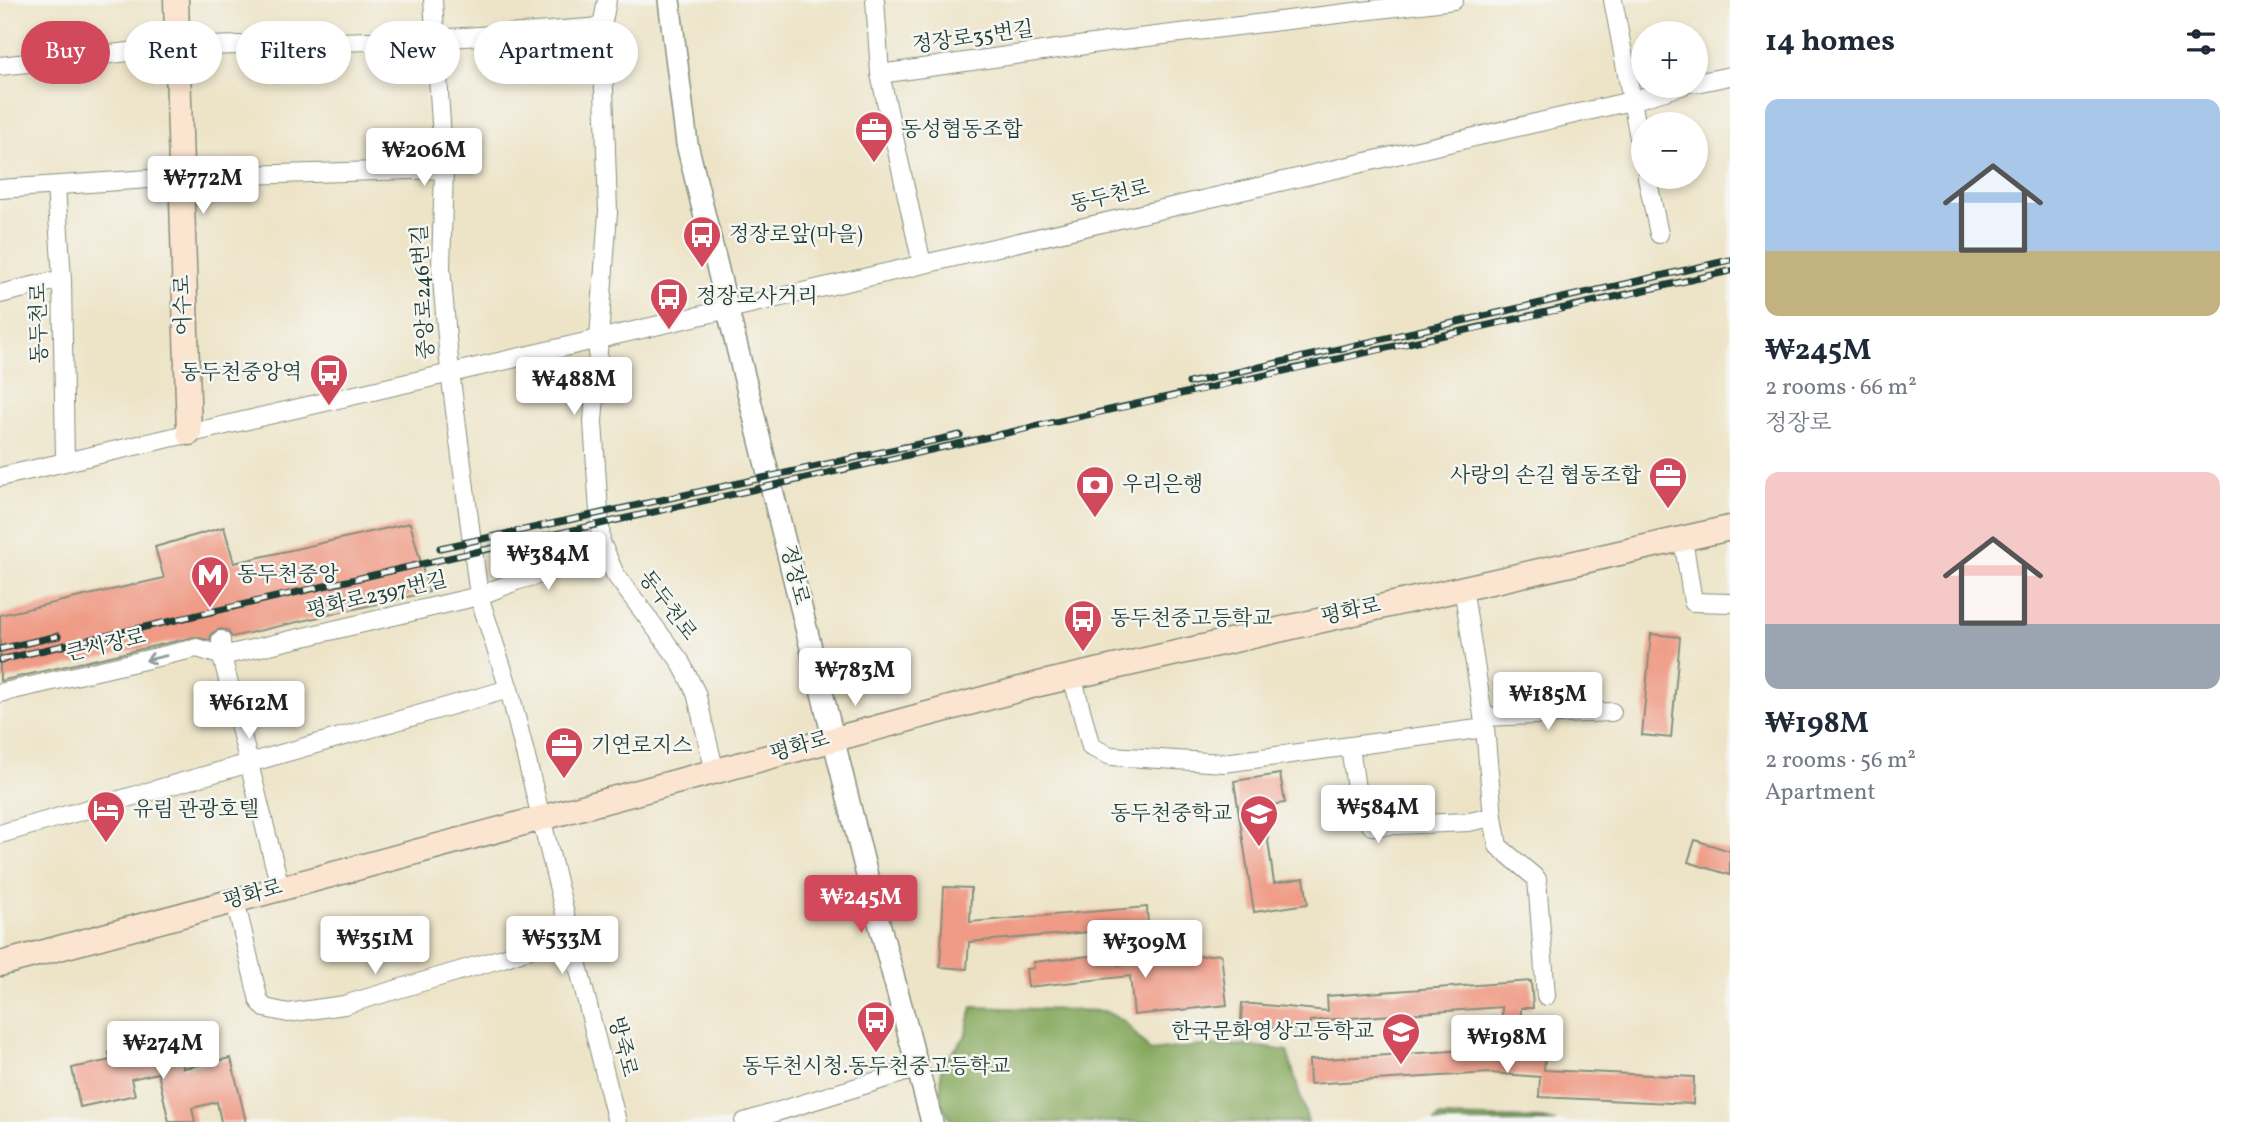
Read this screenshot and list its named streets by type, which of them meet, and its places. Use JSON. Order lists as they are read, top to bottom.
{
  "streets": {
    "main road": ["어수로", "평화로"],
    "street": [
      "정장로35번길",
      "동두천로",
      "중앙로246번길",
      "정장로",
      "평화로2397번길",
      "큰시장로",
      "방죽로"
    ]
  },
  "crossings": [
    ["동두천로", "중앙로246번길"],
    ["동두천로", "어수로"],
    ["동두천로", "정장로"],
    ["동두천로", "평화로"],
    ["정장로", "평화로"],
    ["평화로2397번길", "평화로"],
    ["평화로2397번길", "큰시장로"],
    ["평화로2397번길", "방죽로"],
    ["평화로", "방죽로"]
  ],
  "places": {
    "office": ["동성협동조합", "사랑의 손길 협동조합", "기연로지스"],
    "bus stop": [
      "정장로앞(마을)",
      "정장로사거리",
      "동두천중앙역",
      "동두천중고등학교",
      "동두천시청.동두천중고등학교"
    ],
    "bank": ["우리은행"],
    "metro station": ["동두천중앙"],
    "hotel": ["유림 관광호텔"],
    "school or university": ["동두천중학교", "한국문화영상고등학교"]
  },
  "page": {
    "heading": "14 homes",
    "map_buttons": ["+", "−"],
    "chip": [
      "Buy",
      "Rent",
      "Filters",
      "New",
      "Apartment"
    ],
    "list": [
      {
        "name": "₩245M",
        "note": "2 rooms · 66 m² · 정장로"
      },
      {
        "name": "₩198M",
        "note": "2 rooms · 56 m² · Apartment"
      }
    ],
    "price": [
      "₩206M",
      "₩772M",
      "₩488M",
      "₩384M",
      "₩783M",
      "₩185M",
      "₩612M",
      "₩584M",
      "₩245M",
      "₩351M",
      "₩533M",
      "₩309M",
      "₩198M",
      "₩274M"
    ]
  }
}
